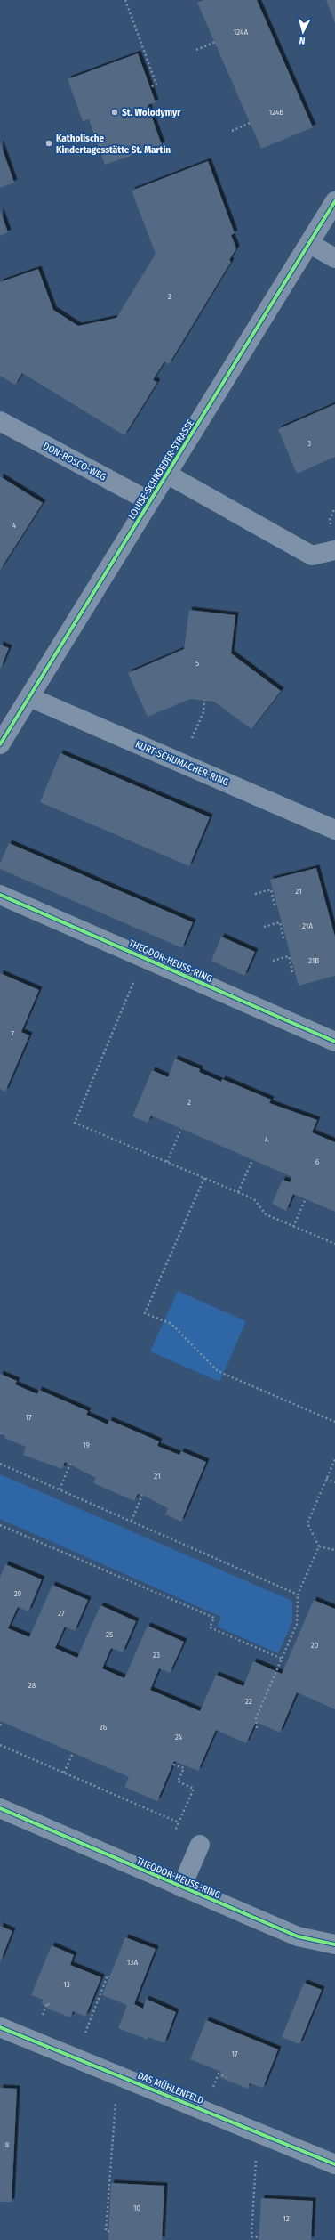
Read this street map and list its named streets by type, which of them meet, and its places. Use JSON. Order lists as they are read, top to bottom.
{
  "streets": {
    "street": [
      "DON-BOSCO-WEG",
      "LOUISE-SCHROEDER-STRASSE",
      "KURT-SCHUMACHER-RING",
      "THEODOR-HEUSS-RING",
      "DAS MÜHLENFELD"
    ]
  },
  "crossings": [
    ["DON-BOSCO-WEG", "LOUISE-SCHROEDER-STRASSE"],
    ["LOUISE-SCHROEDER-STRASSE", "KURT-SCHUMACHER-RING"]
  ],
  "places": ["St. Wolodymyr", "Katholische Kindertagesstätte St. Martin"],
  "house_numbers": [
    "124A",
    "124B",
    "2",
    "3",
    "4",
    "5",
    "21",
    "21A",
    "21B",
    "7",
    "2",
    "4",
    "6",
    "17",
    "19",
    "21",
    "29",
    "27",
    "25",
    "20",
    "23",
    "28",
    "22",
    "26",
    "24",
    "13A",
    "13",
    "17",
    "8",
    "10",
    "12"
  ],
  "north": "bottom"
}
